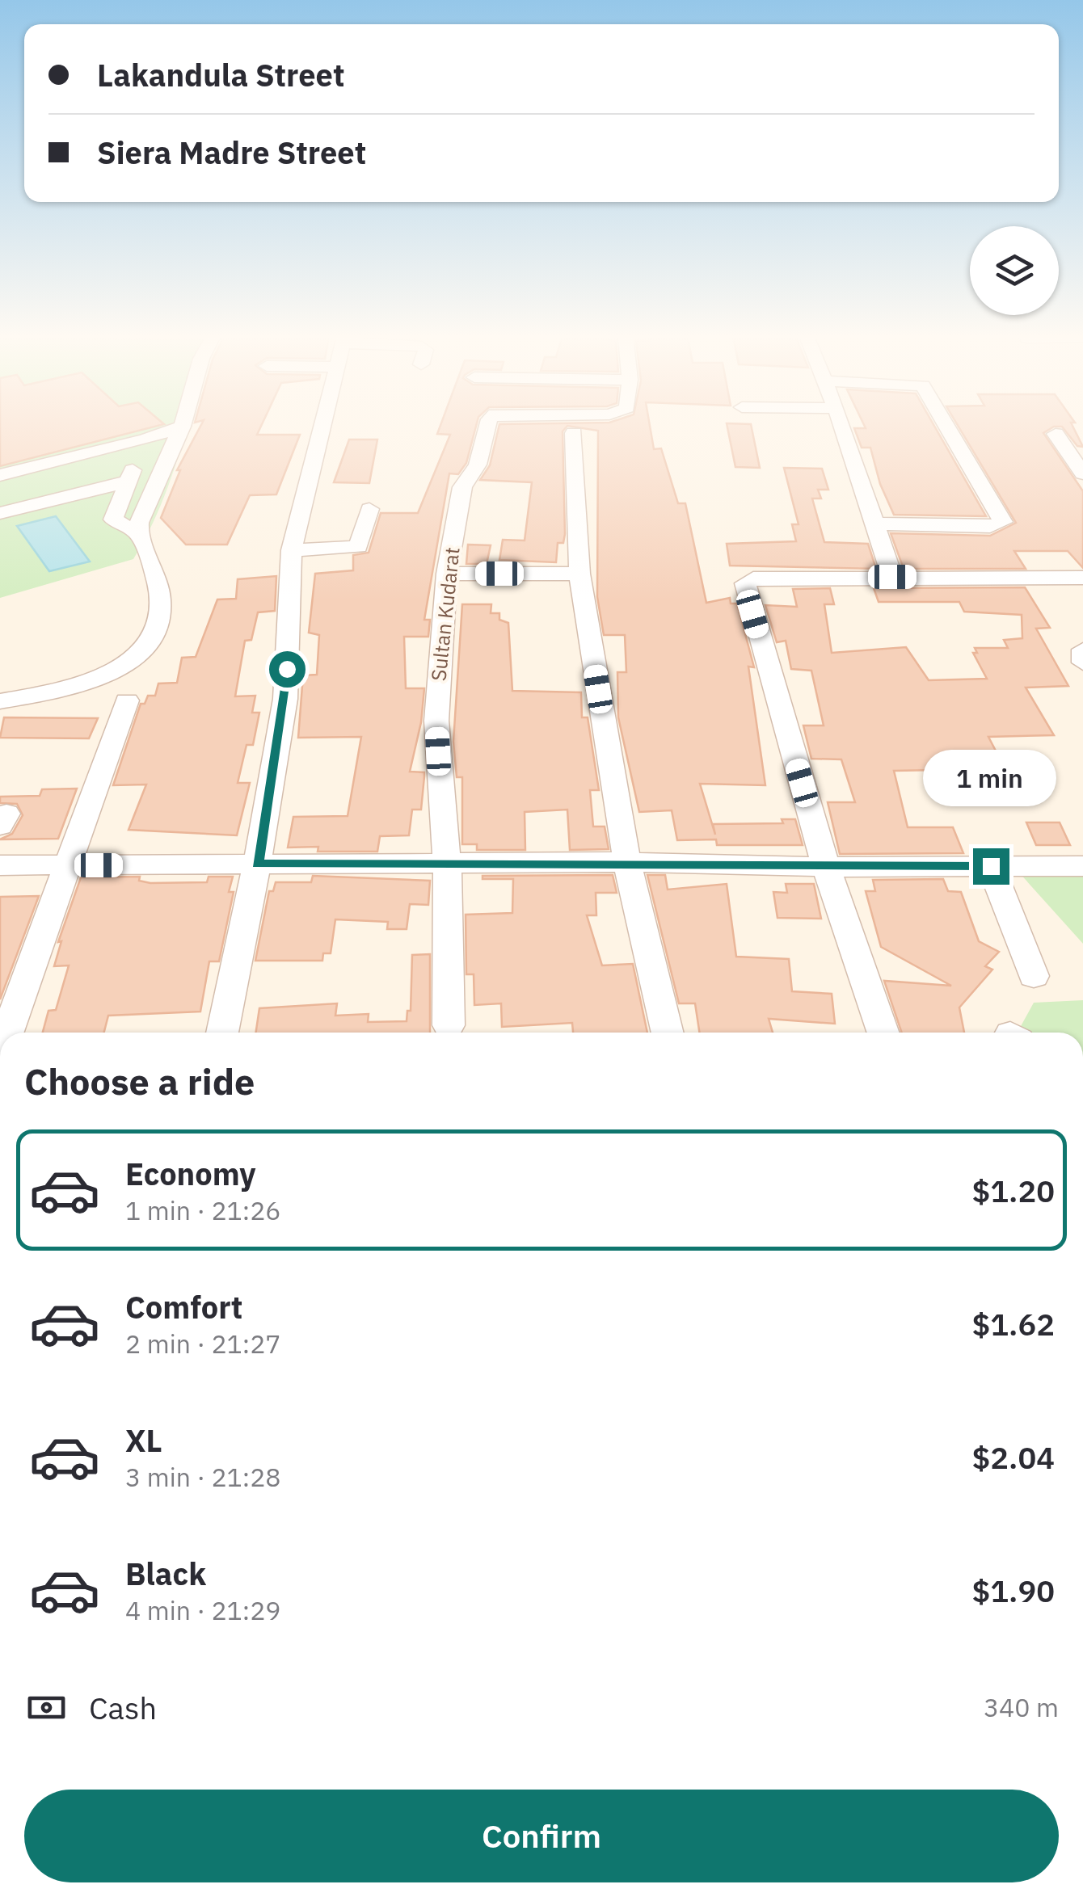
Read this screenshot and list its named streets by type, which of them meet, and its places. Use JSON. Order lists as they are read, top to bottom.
{
  "streets": {
    "street": ["Sultan Kudarat"]
  },
  "page": {
    "banner": ["Lakandula Street", "Siera Madre Street"],
    "bubble": "1 min",
    "heading": "Choose a ride",
    "list": [
      {
        "name": "Economy",
        "note": "1 min · 21:26",
        "value": "$1.20"
      },
      {
        "name": "Comfort",
        "note": "2 min · 21:27",
        "value": "$1.62"
      },
      {
        "name": "XL",
        "note": "3 min · 21:28",
        "value": "$2.04"
      },
      {
        "name": "Black",
        "note": "4 min · 21:29",
        "value": "$1.90"
      }
    ],
    "pay": ["Cash", "340 m"],
    "buttons": "Confirm"
  }
}
